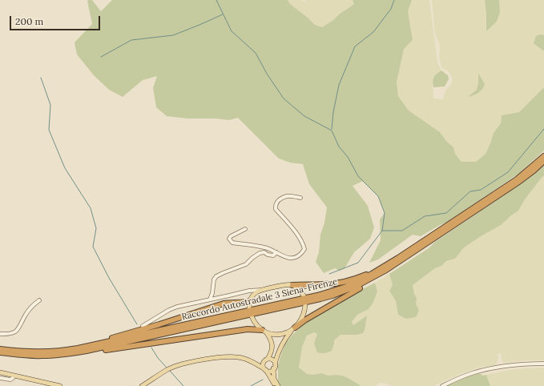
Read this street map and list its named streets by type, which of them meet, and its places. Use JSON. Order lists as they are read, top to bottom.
{
  "streets": {
    "highway": ["Raccordo Autostradale 3 Siena-Firenze"]
  },
  "scale_bar": "200 m"
}
